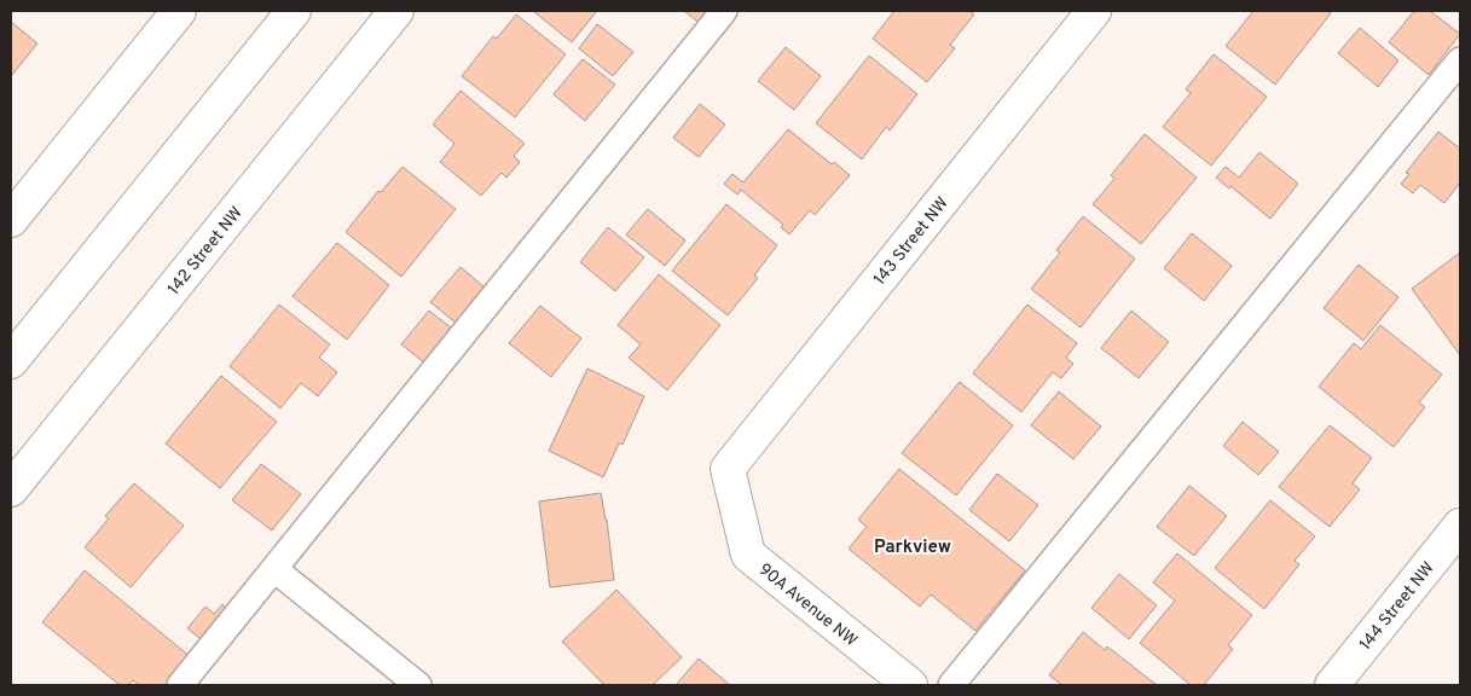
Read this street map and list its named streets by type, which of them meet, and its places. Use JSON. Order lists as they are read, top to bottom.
{
  "streets": {
    "street": [
      "143 Street NW",
      "142 Street NW",
      "90A Avenue NW",
      "144 Street NW"
    ]
  },
  "crossings": [
    ["143 Street NW", "90A Avenue NW"]
  ],
  "districts": ["Parkview"]
}
